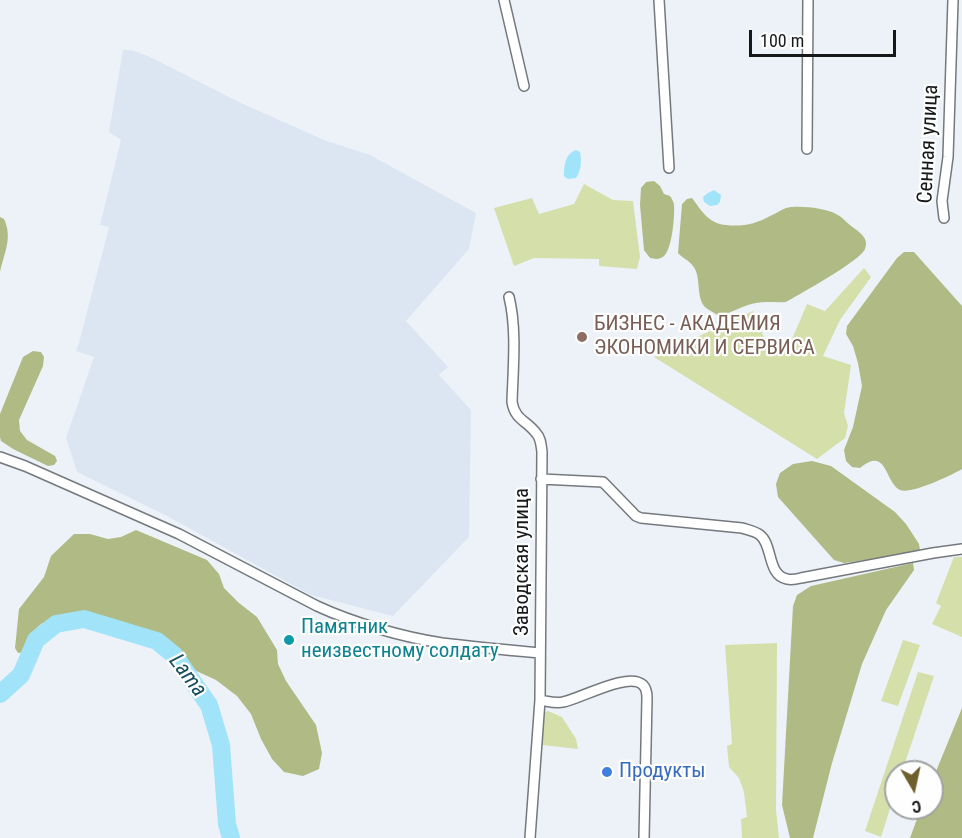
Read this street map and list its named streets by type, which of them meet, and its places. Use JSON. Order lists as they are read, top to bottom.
{
  "streets": {
    "street": ["Сенная улица", "Заводская улица"]
  },
  "water": ["Lama"],
  "places": ["БИЗНЕС - АКАДЕМИЯ ЭКОНОМИКИ И СЕРВИСА", "Памятник неизвестному солдату", "Продукты"],
  "scale_bar": "100 m",
  "north": "bottom"
}
